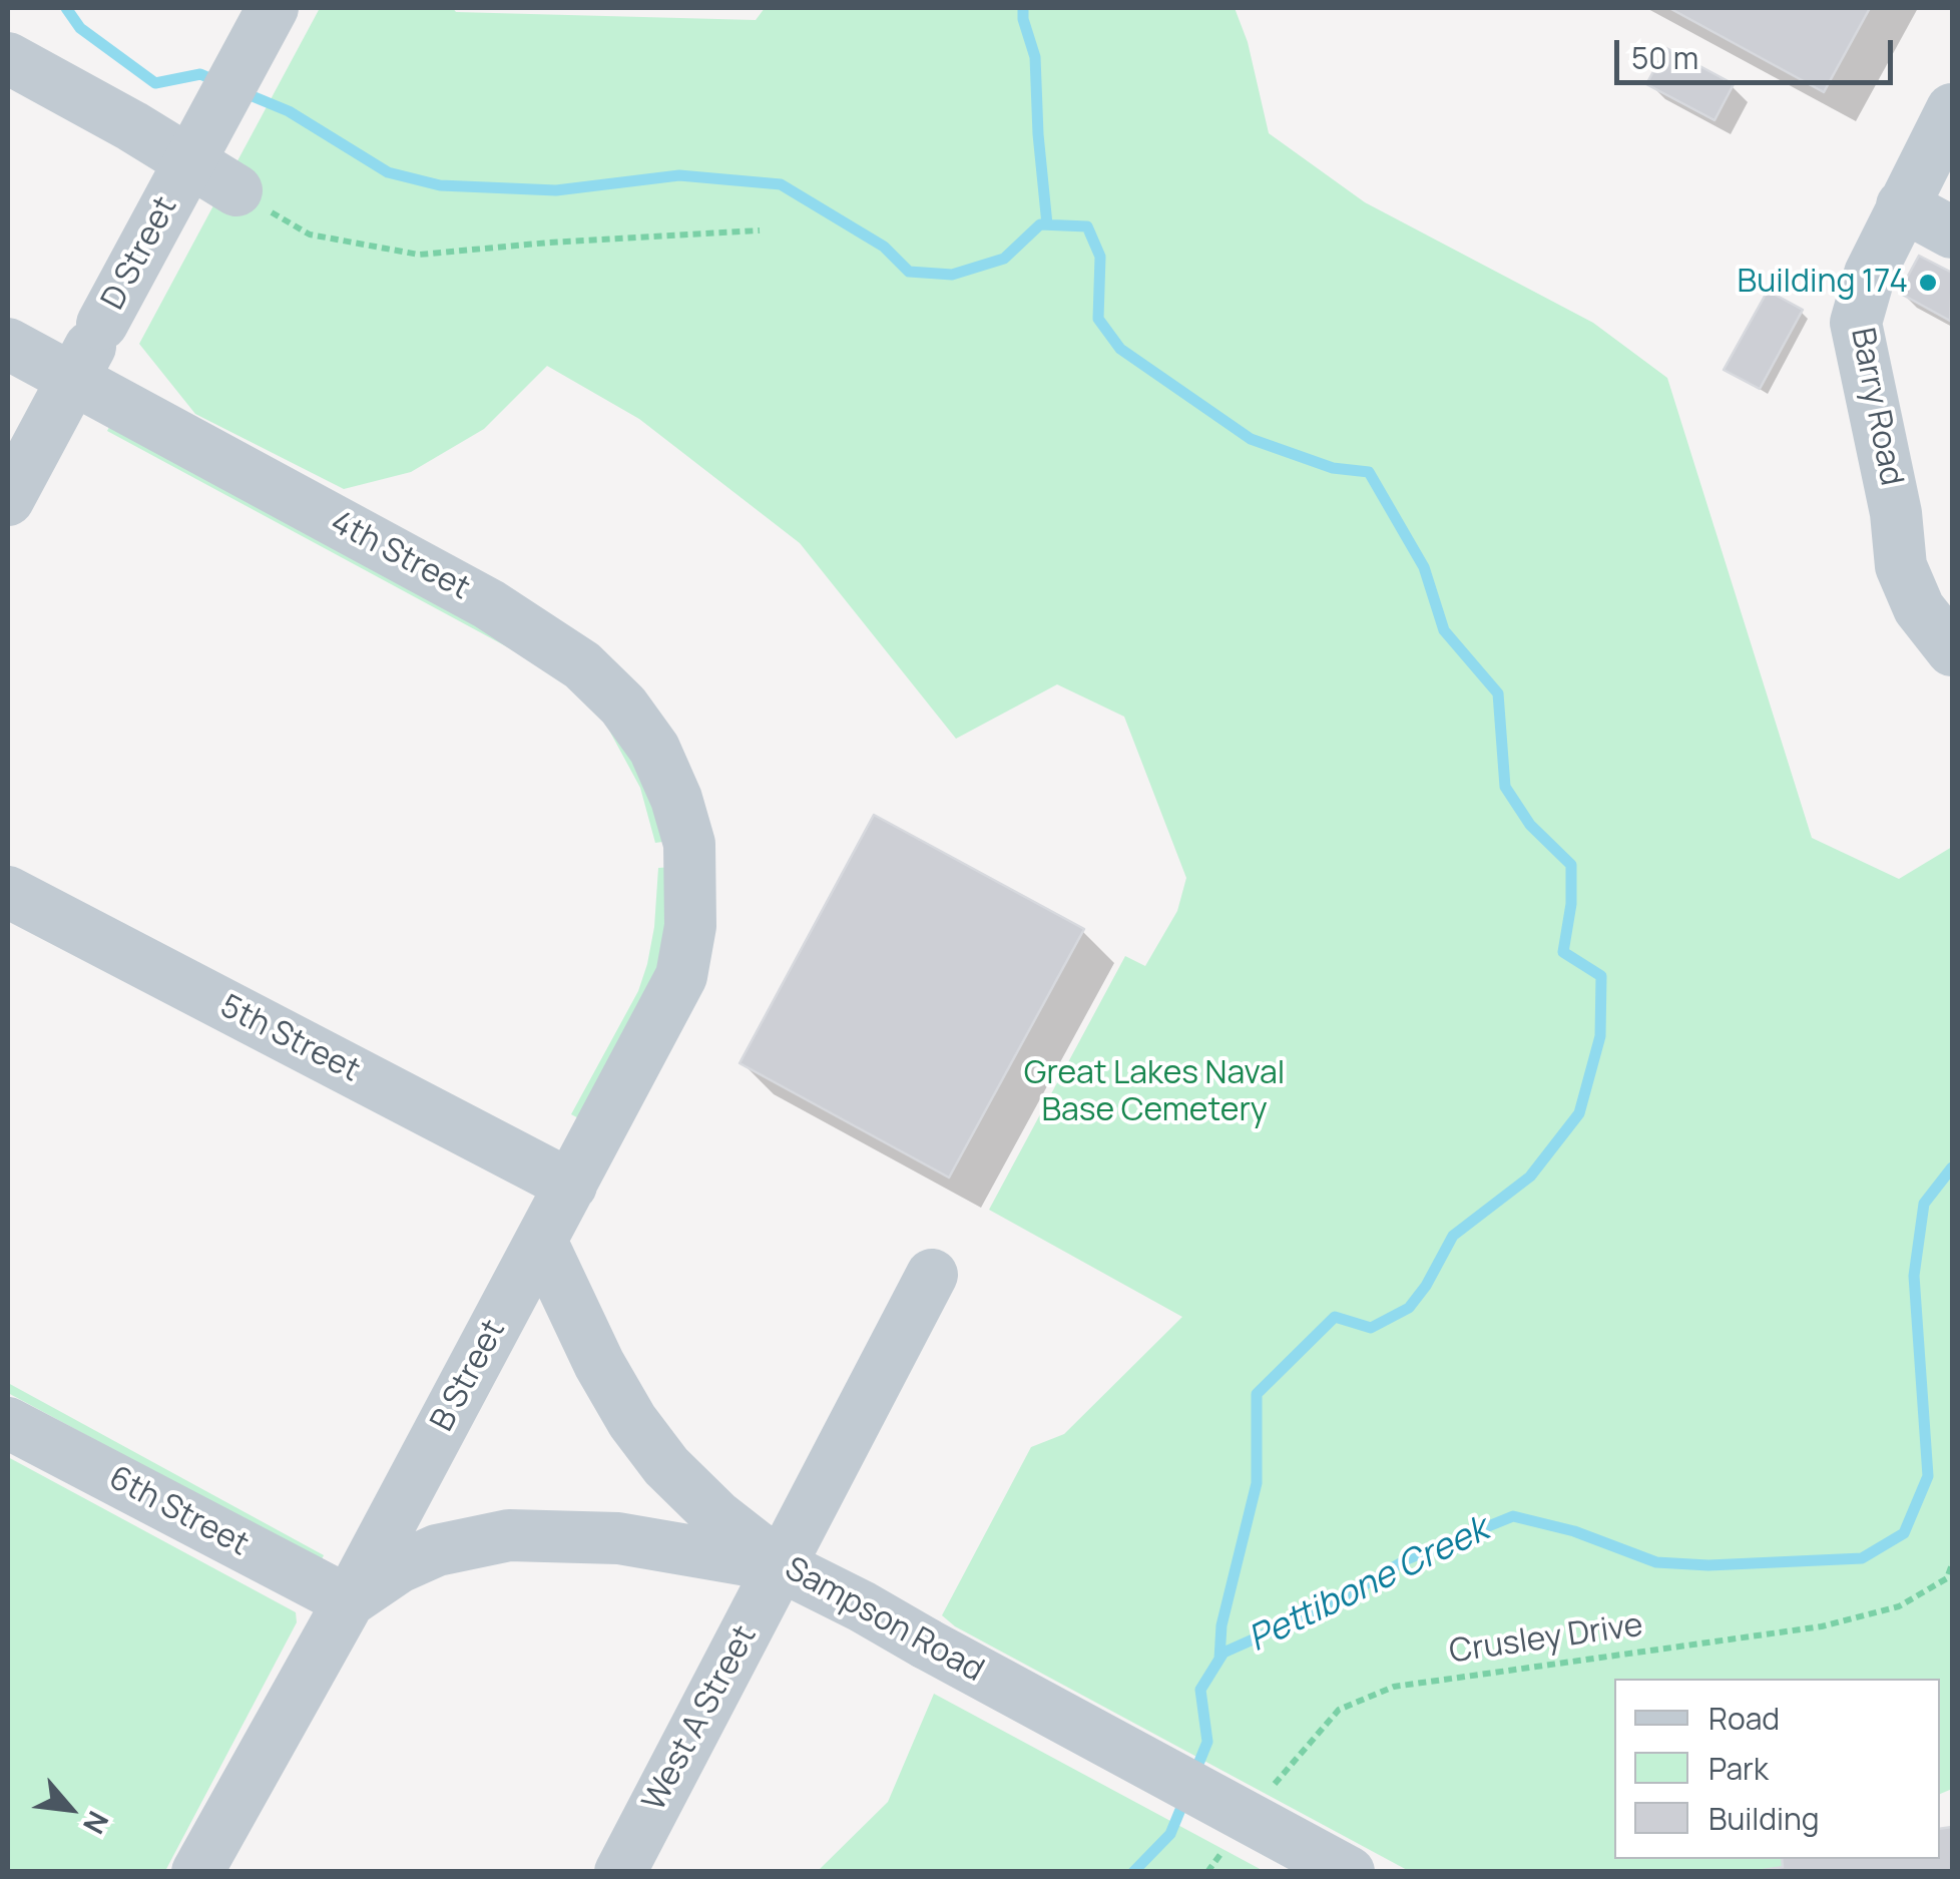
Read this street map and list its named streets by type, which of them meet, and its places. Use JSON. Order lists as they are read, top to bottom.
{
  "streets": {
    "street": [
      "D Street",
      "Barry Road",
      "4th Street",
      "5th Street",
      "B Street",
      "6th Street",
      "Sampson Road",
      "West A Street"
    ],
    "path": ["Crusley Drive"]
  },
  "crossings": [
    ["D Street", "4th Street"],
    ["4th Street", "B Street"],
    ["5th Street", "B Street"],
    ["B Street", "6th Street"],
    ["B Street", "Sampson Road"],
    ["Sampson Road", "West A Street"]
  ],
  "water": ["Pettibone Creek"],
  "parks": ["Great Lakes Naval Base Cemetery"],
  "places": ["Building 174"],
  "legend": ["Road", "Park", "Building"],
  "scale_bar": "50 m",
  "north": "bottom right"
}
